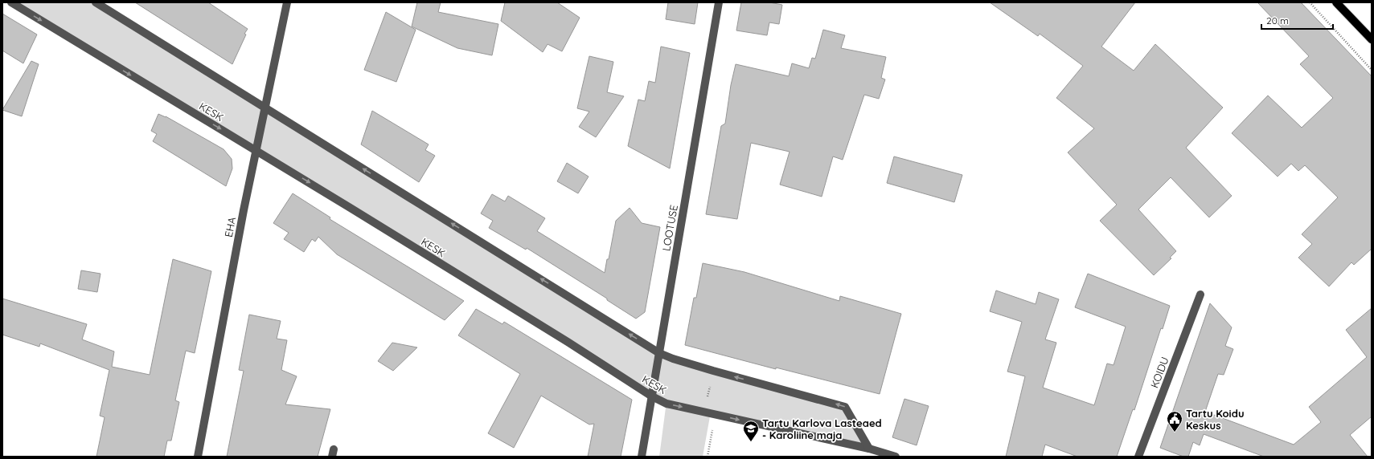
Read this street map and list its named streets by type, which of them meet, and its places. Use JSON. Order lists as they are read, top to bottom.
{
  "streets": {
    "street": [
      "KESK",
      "EHA",
      "LOOTUSE",
      "KOIDU"
    ]
  },
  "crossings": [
    ["KESK", "EHA"],
    ["KESK", "LOOTUSE"]
  ],
  "places": {
    "public building": ["Tartu Koidu Keskus"],
    "school or university": ["Tartu Karlova Lasteaed - Karoliine maja"]
  },
  "scale_bar": "20 m"
}
